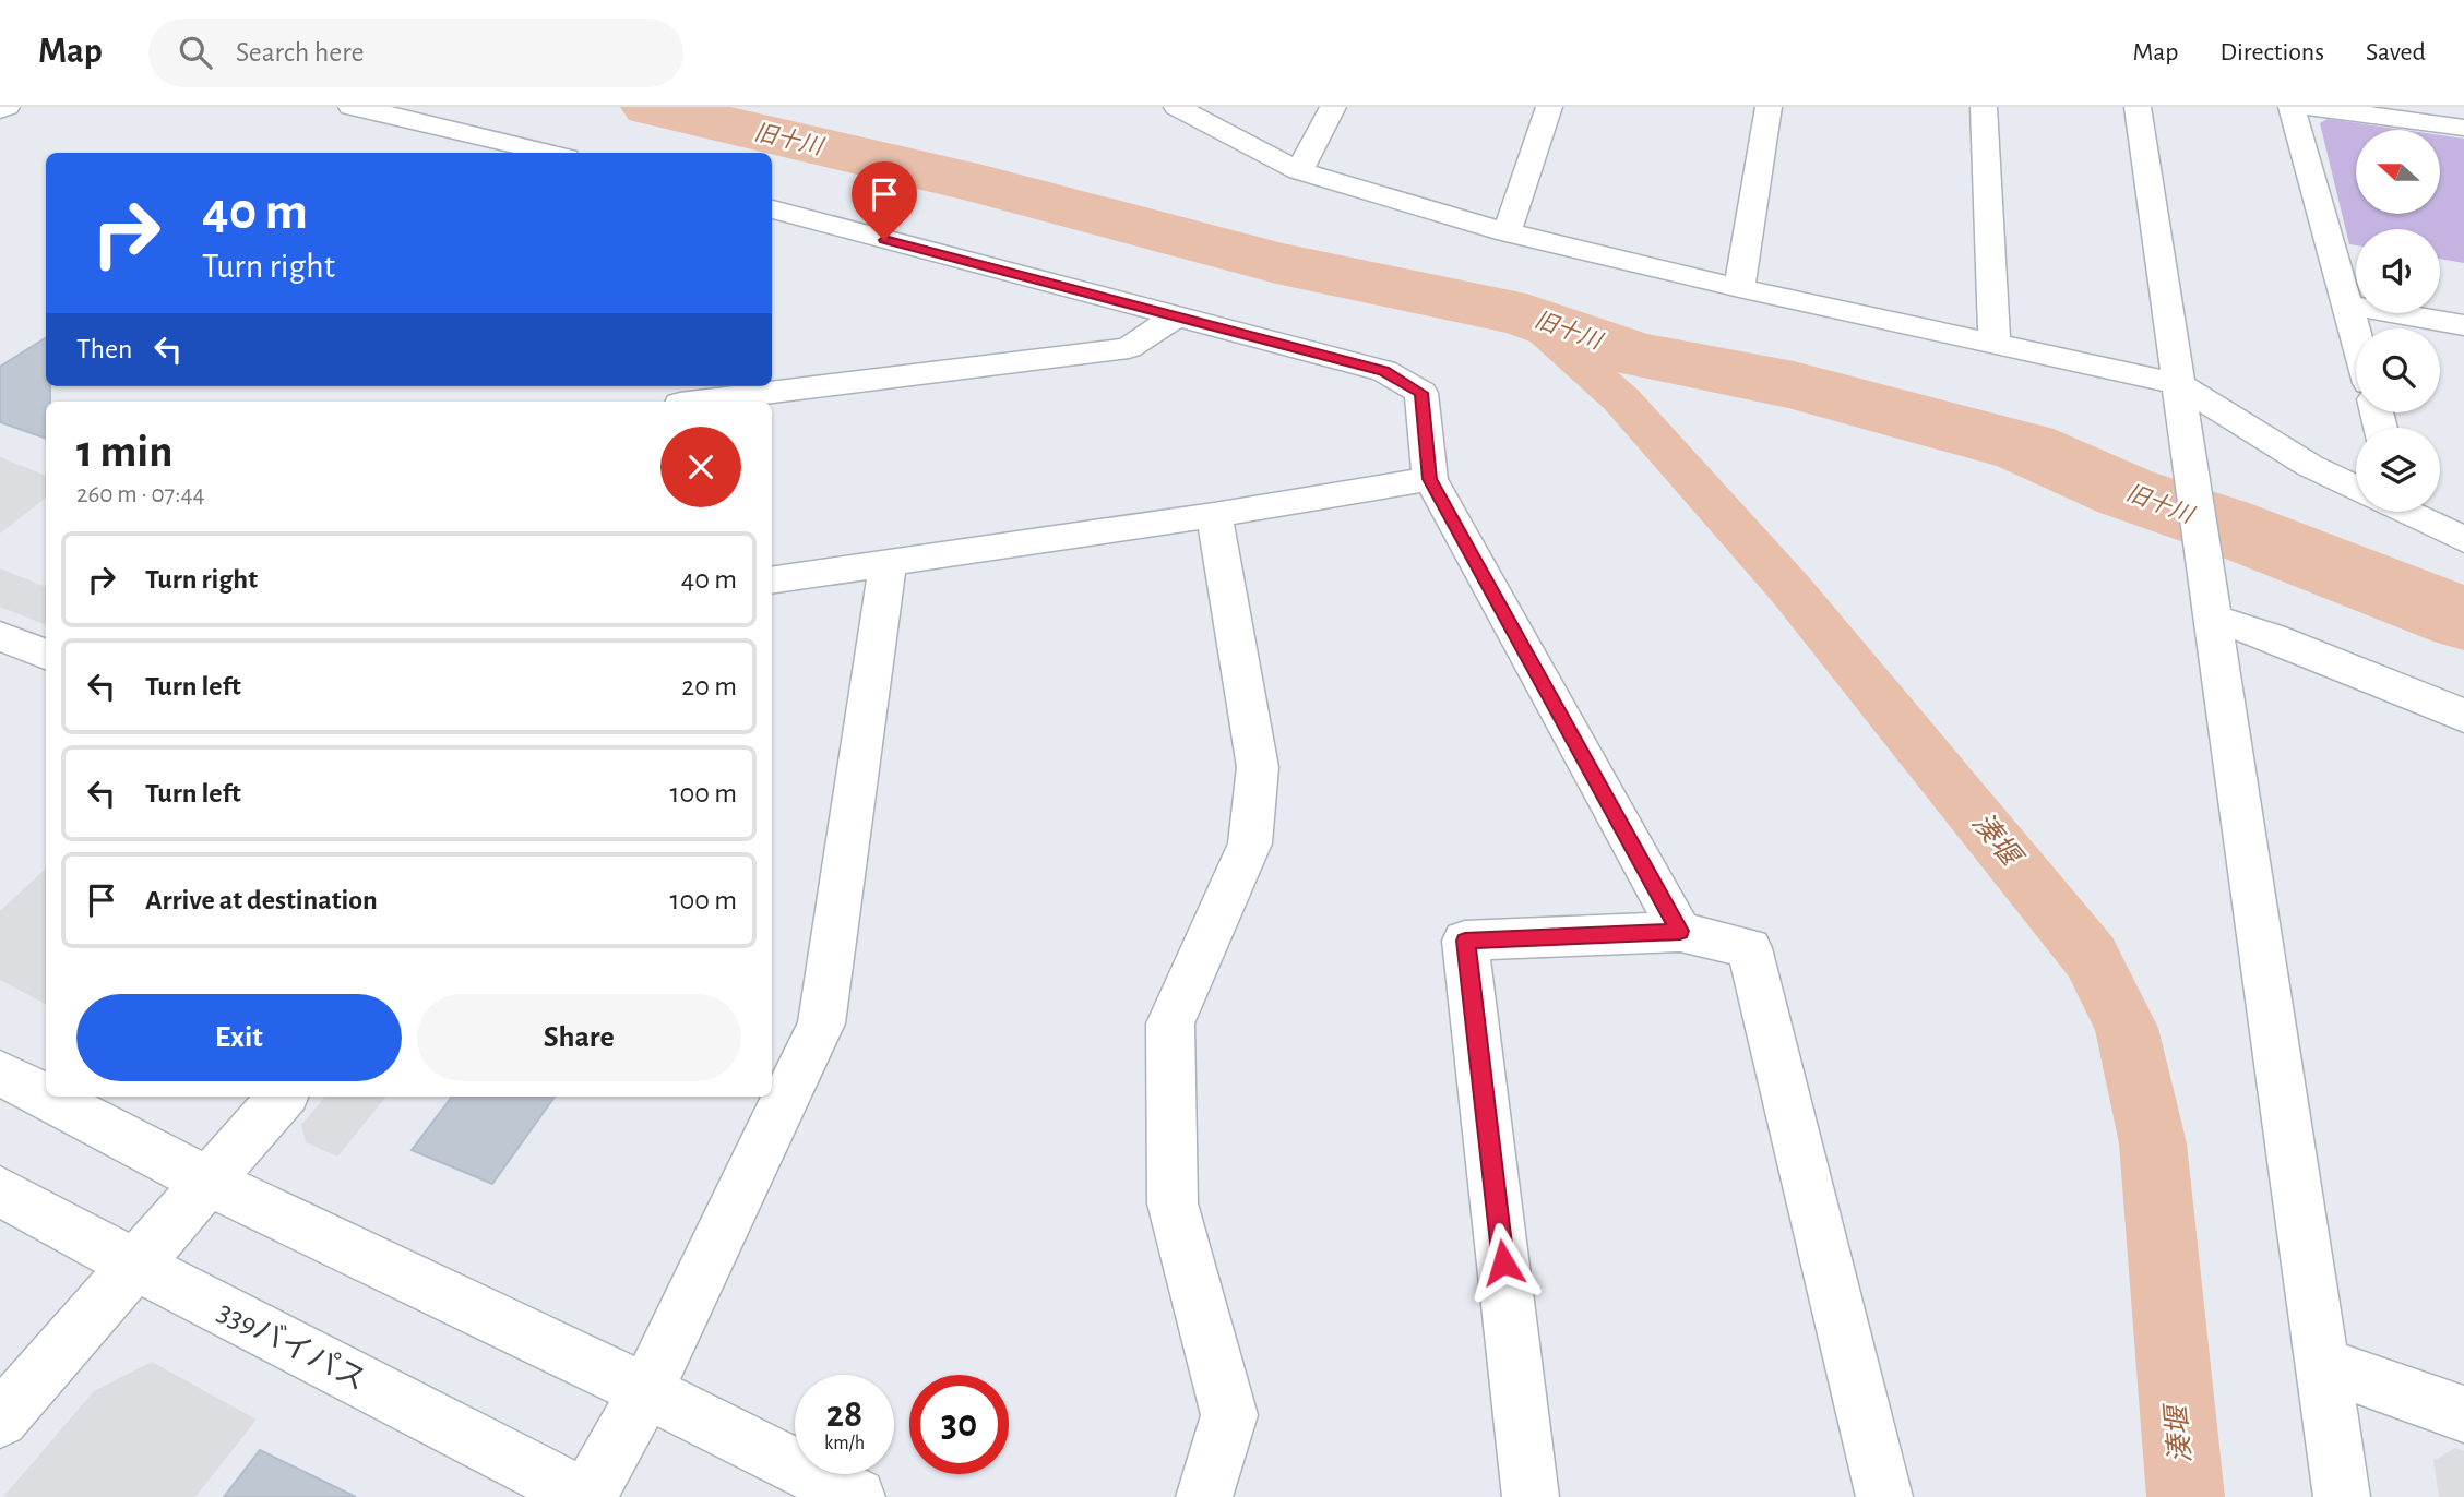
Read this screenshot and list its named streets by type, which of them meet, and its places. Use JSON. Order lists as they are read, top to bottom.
{
  "streets": {
    "street": ["339バイパス"]
  },
  "water": ["旧十川", "湊堰"],
  "north": "left",
  "page": {
    "header": "Map",
    "search": "Search here",
    "nav": ["Map", "Directions", "Saved"],
    "turn": ["40 m", "Turn right"],
    "then": "Then",
    "heading": ["1 min", "260 m · 07:44"],
    "list": [
      {
        "name": "Turn right",
        "value": "40 m"
      },
      {
        "name": "Turn left",
        "value": "20 m"
      },
      {
        "name": "Turn left",
        "value": "100 m"
      },
      {
        "name": "Arrive at destination",
        "value": "100 m"
      }
    ],
    "buttons": ["Exit", "Share"],
    "speed": "28 km/h",
    "limit": "30"
  }
}
